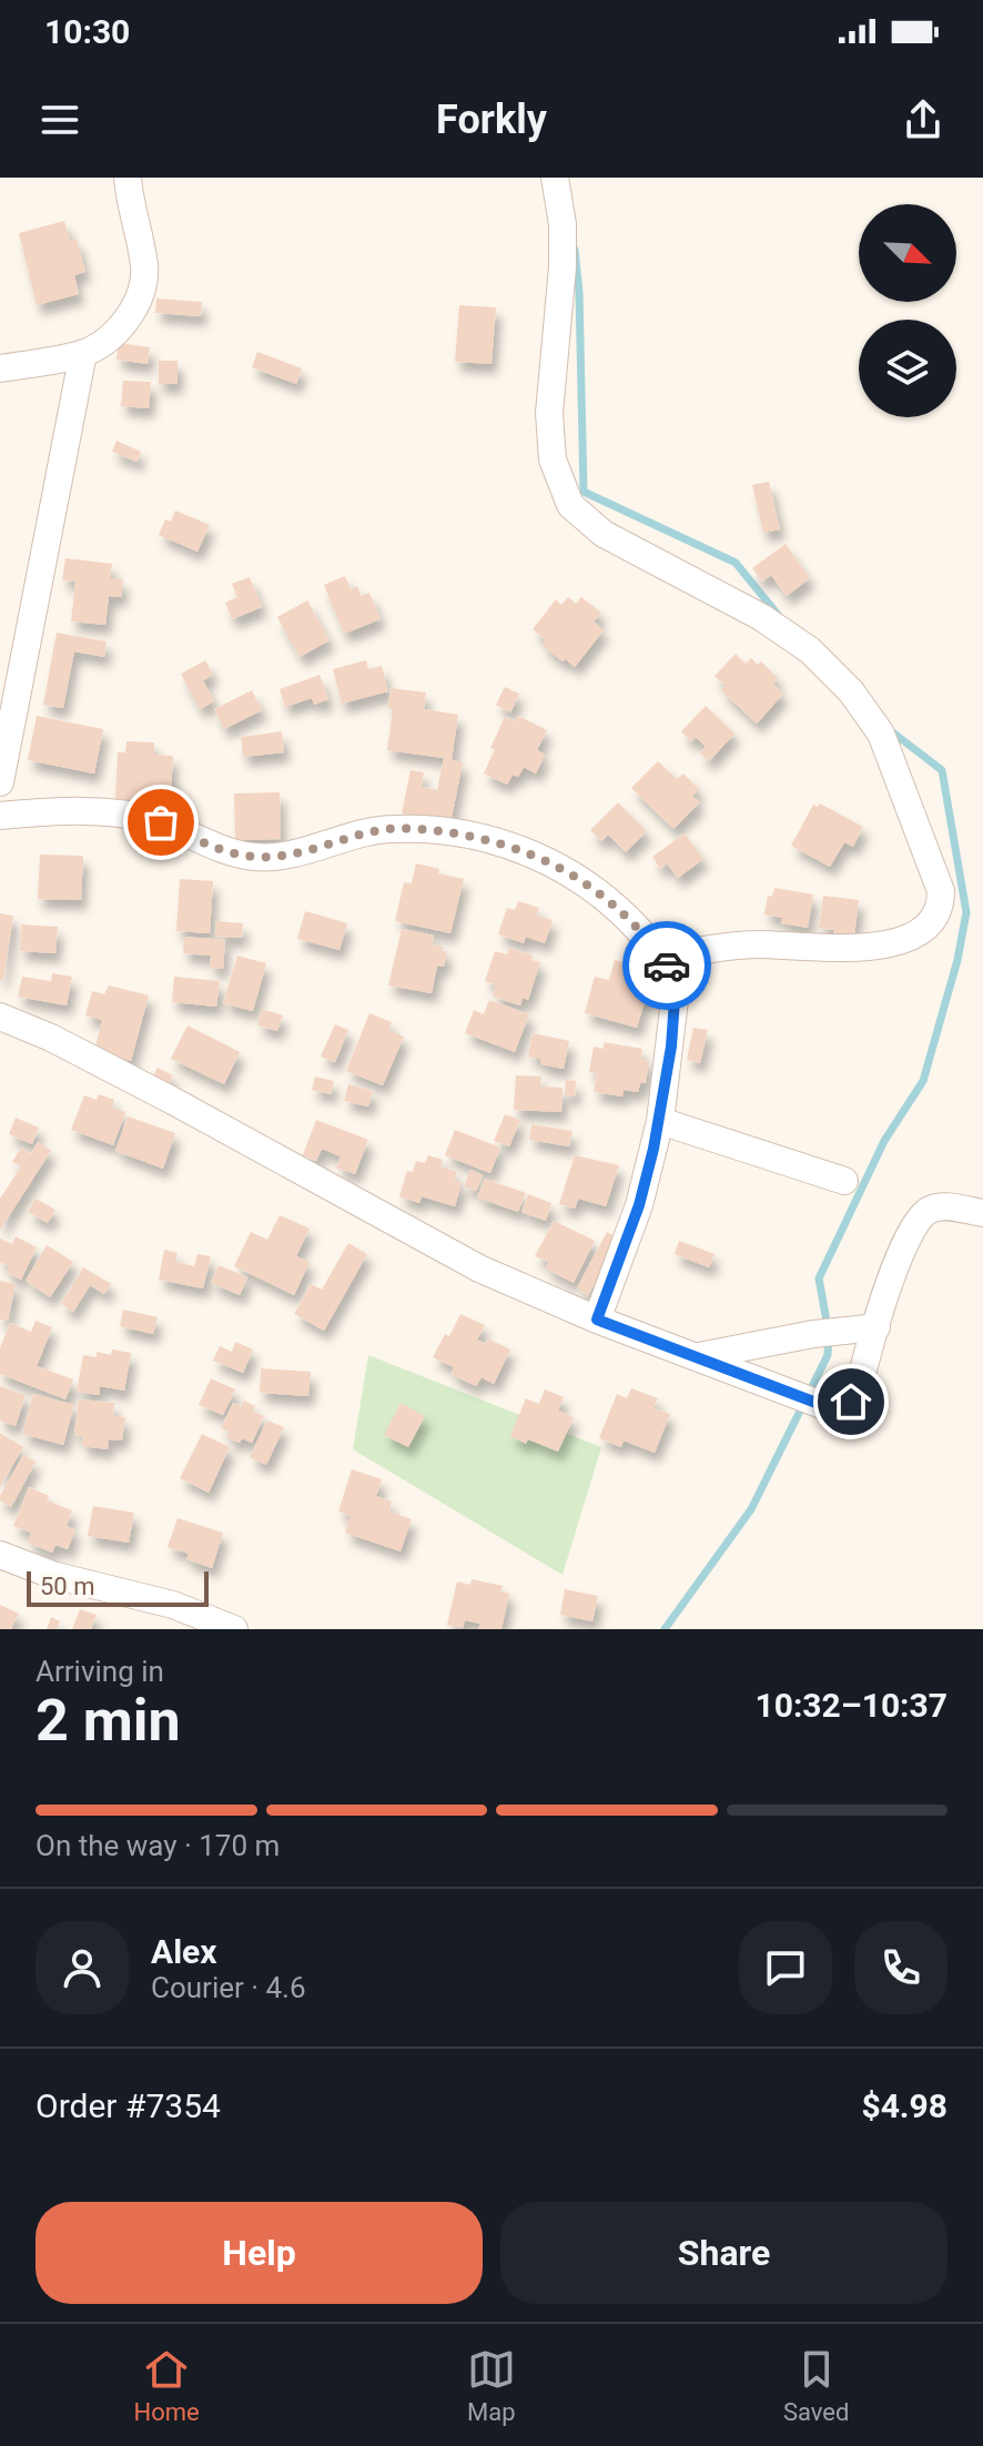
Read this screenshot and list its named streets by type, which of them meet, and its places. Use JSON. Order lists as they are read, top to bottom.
{
  "scale_bar": "50 m",
  "north": "bottom right",
  "page": {
    "status": "10:30",
    "header": "Forkly",
    "scale": "50 m",
    "heading": ["2 min", "Arriving in", "10:32–10:37"],
    "panel": [
      "Alex",
      "Courier · 4.6",
      "Order #7354",
      "$4.98"
    ],
    "bar": "On the way · 170 m",
    "buttons": ["Help", "Share"],
    "tabs": ["Home", "Map", "Saved"]
  }
}
